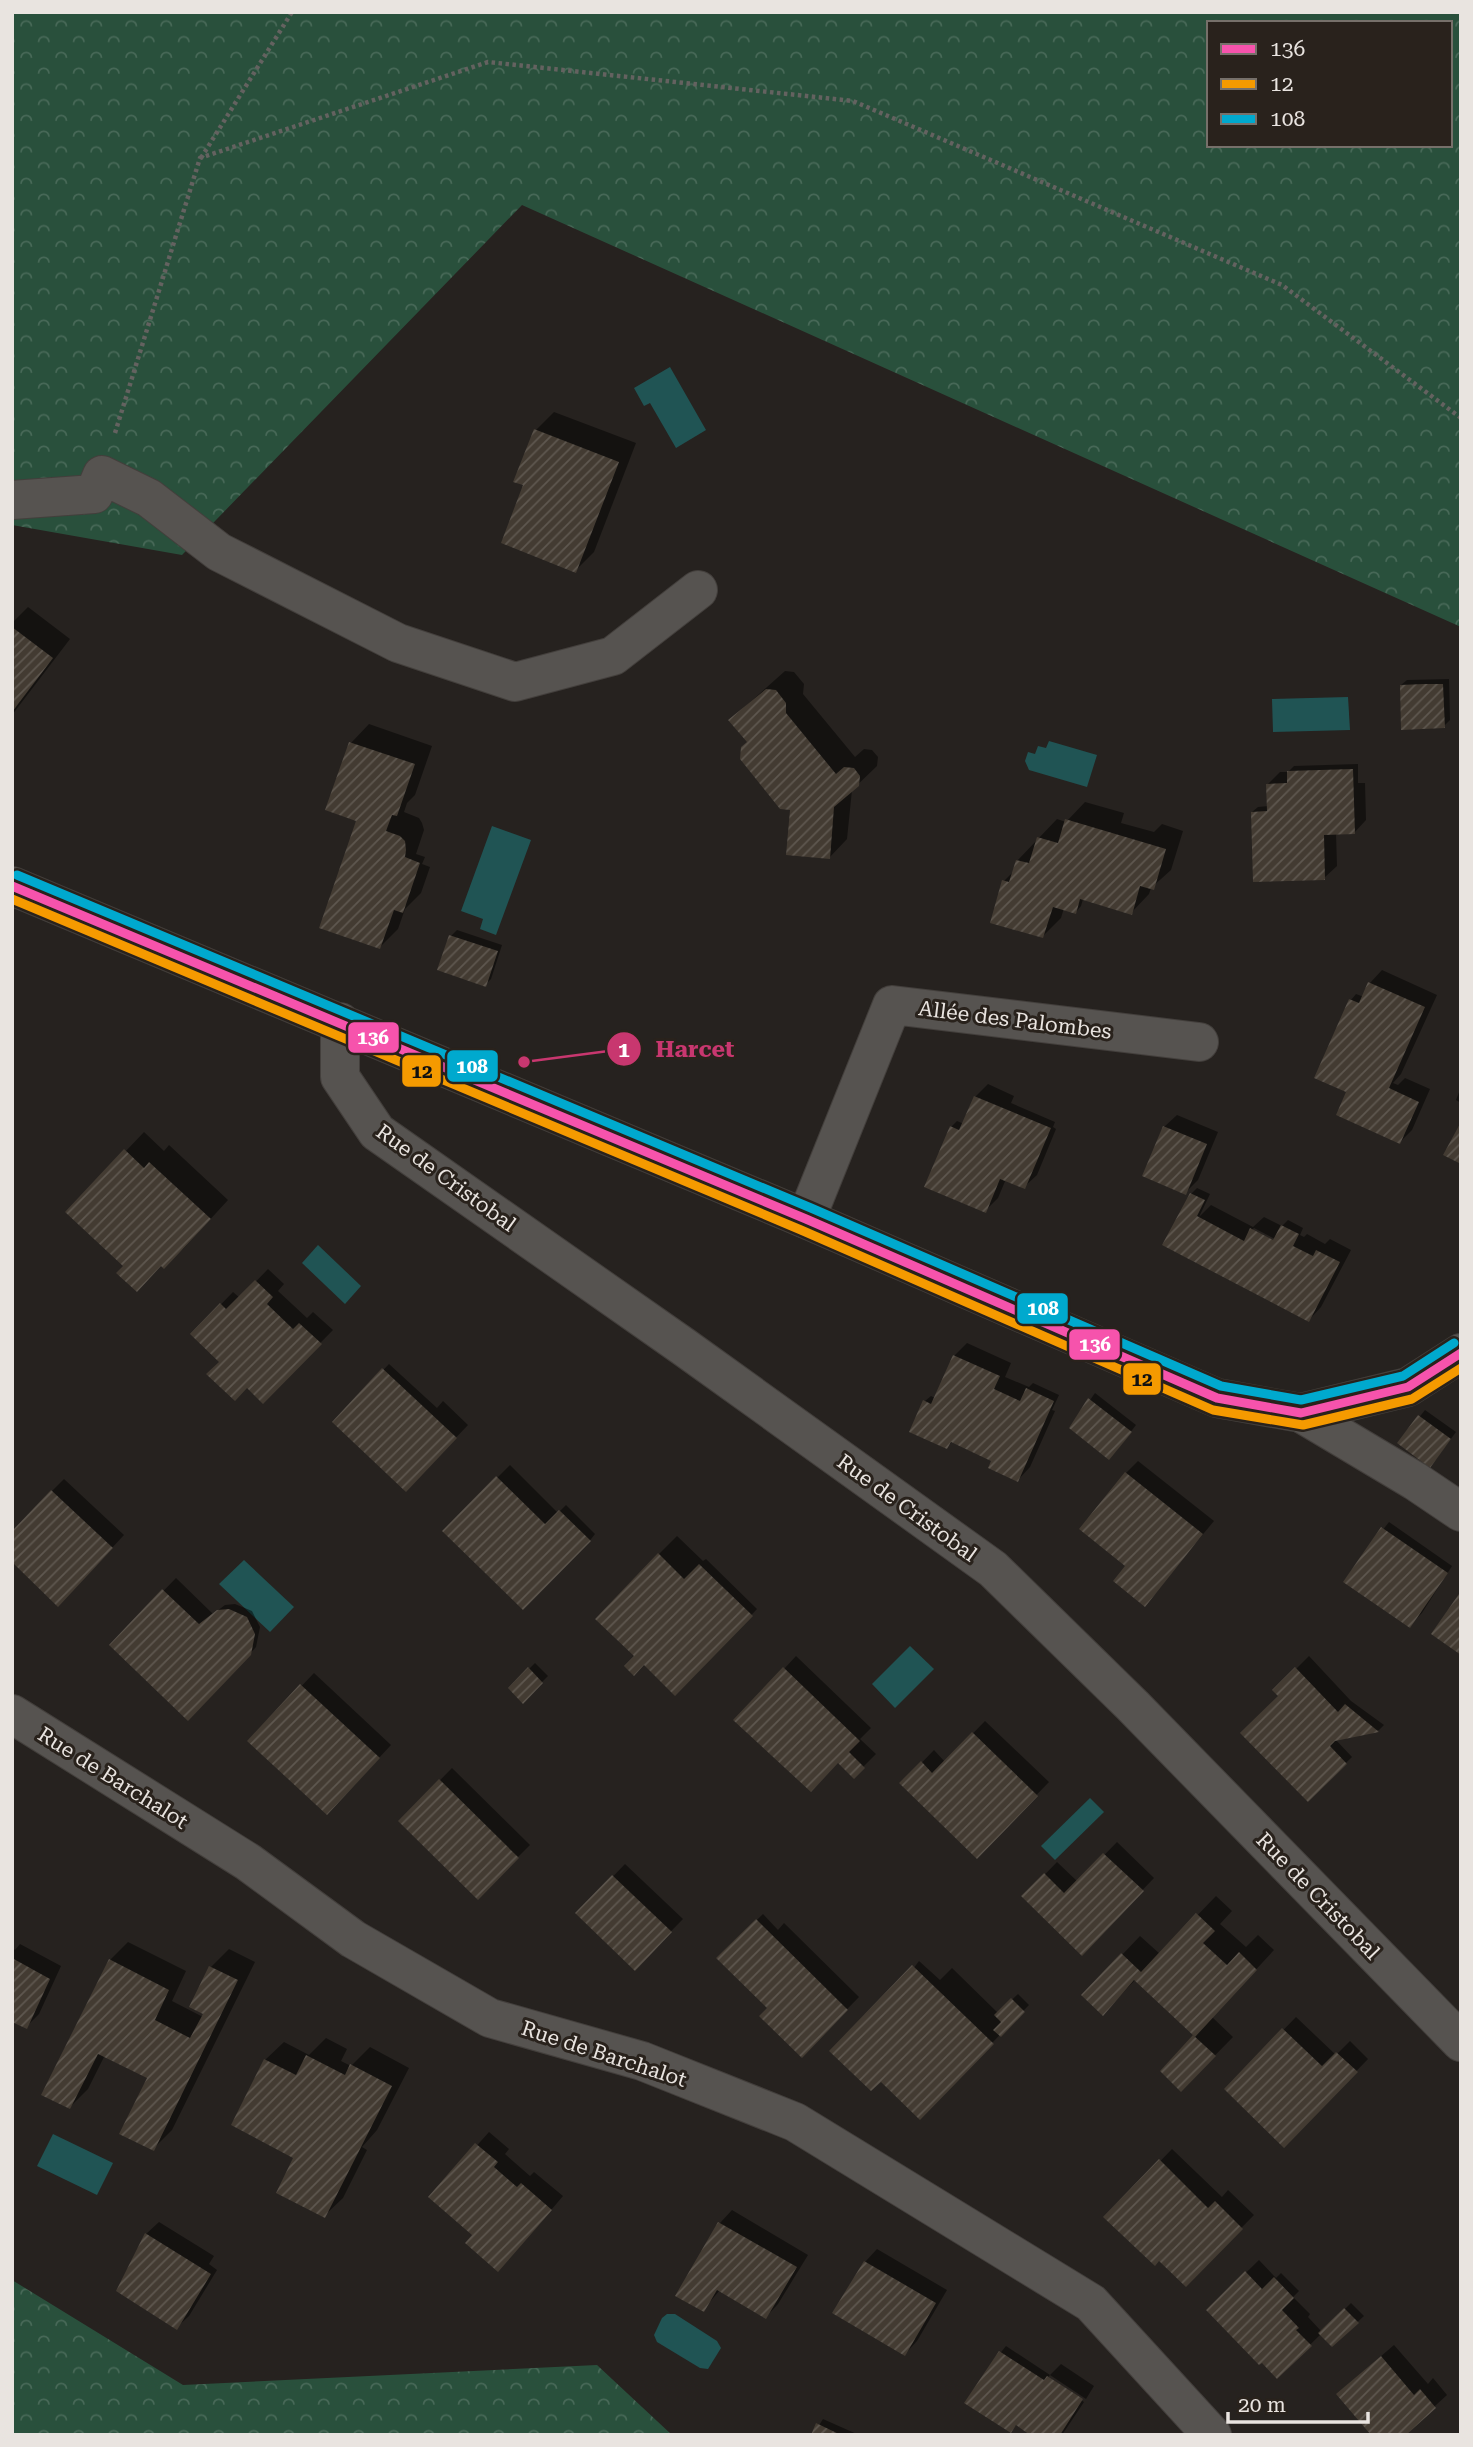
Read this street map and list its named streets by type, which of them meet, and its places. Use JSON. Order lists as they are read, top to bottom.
{
  "streets": {
    "street": ["Allée des Palombes", "Rue de Cristobal", "Rue de Barchalot"]
  },
  "places": ["Harcet"],
  "lines": ["transit line 108", "transit line 136", "transit line 12"],
  "legend": ["136", "12", "108"],
  "scale_bar": "20 m"
}
